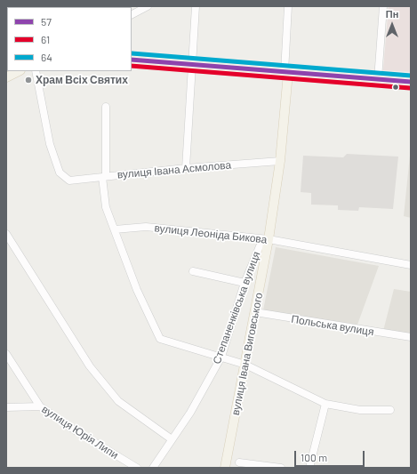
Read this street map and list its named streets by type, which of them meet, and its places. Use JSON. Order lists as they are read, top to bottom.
{
  "streets": {
    "main road": ["Степаненківська вулиця", "вулиця Івана Виговського"],
    "street": [
      "вулиця Івана Асмолова",
      "вулиця Леоніда Бикова",
      "Польська вулиця",
      "вулиця Юрія Липи"
    ]
  },
  "crossings": [
    ["вулиця Івана Асмолова", "Степаненківська вулиця"],
    ["вулиця Леоніда Бикова", "Степаненківська вулиця"],
    ["вулиця Леоніда Бикова", "вулиця Івана Виговського"],
    ["Степаненківська вулиця", "вулиця Івана Виговського"],
    ["Польська вулиця", "вулиця Івана Виговського"]
  ],
  "places": ["Храм Всіх Святих"],
  "lines": ["transit line 64", "transit line 57", "transit line 61"],
  "legend": ["57", "61", "64"],
  "scale_bar": "100 m",
  "north": "top"
}
